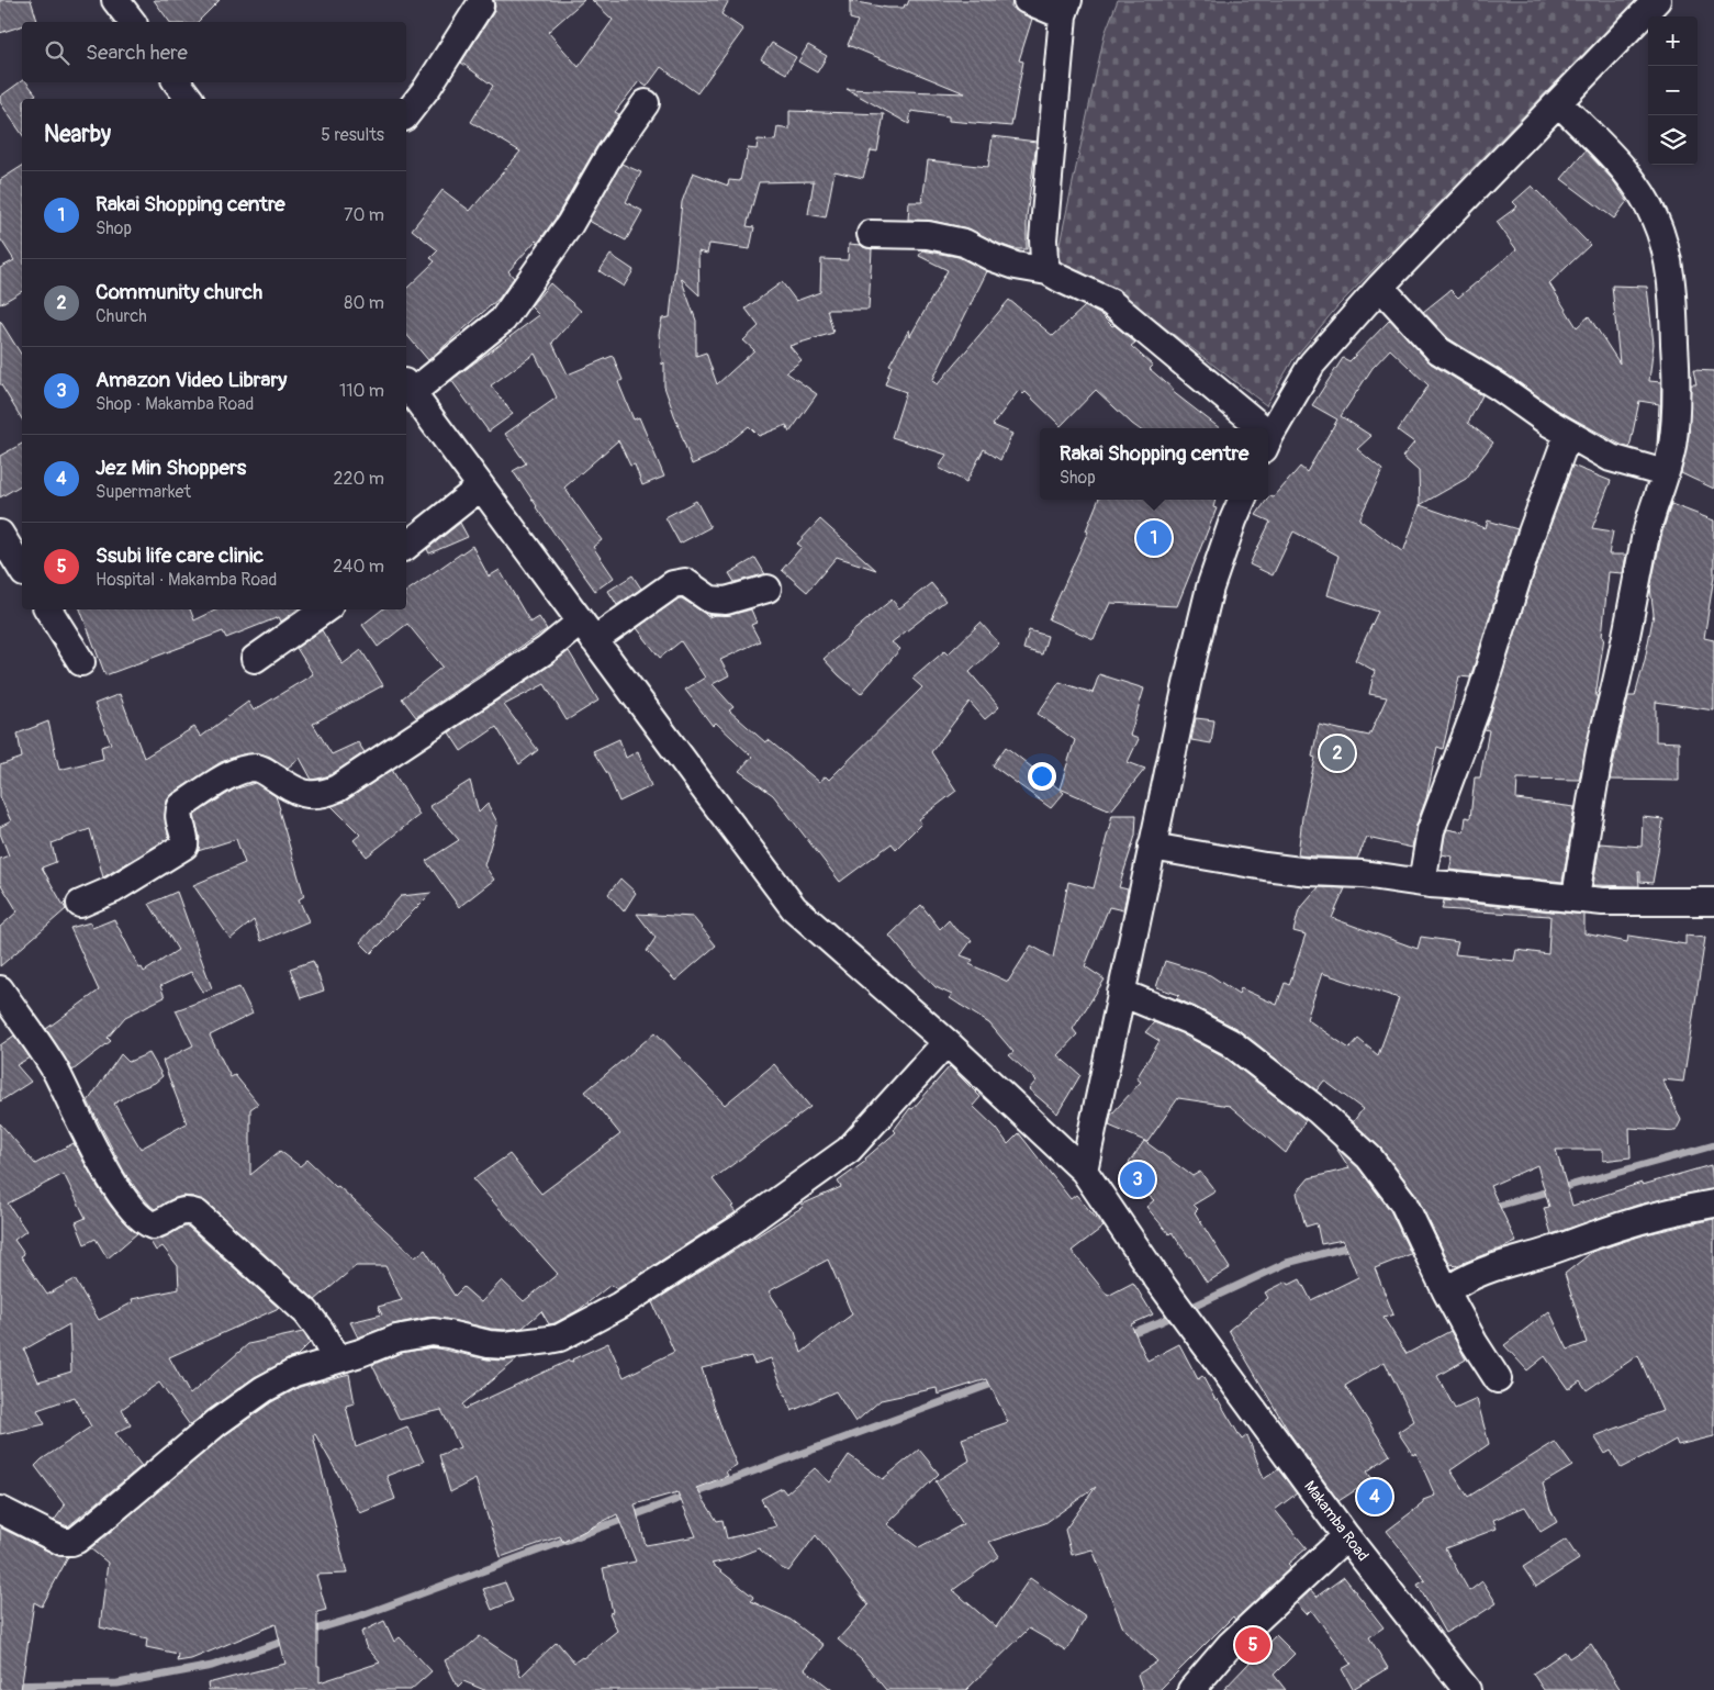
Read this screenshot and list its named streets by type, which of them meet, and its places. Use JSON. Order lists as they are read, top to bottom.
{
  "streets": {
    "street": ["Makamba Road"]
  },
  "page": {
    "map_buttons": ["+", "−"],
    "search": "Search here",
    "heading": ["Nearby", "5 results"],
    "list": [
      {
        "mark": "1",
        "name": "Rakai Shopping centre",
        "note": "Shop",
        "value": "70 m"
      },
      {
        "mark": "2",
        "name": "Community church",
        "note": "Church",
        "value": "80 m"
      },
      {
        "mark": "3",
        "name": "Amazon Video Library",
        "note": "Shop · Makamba Road",
        "value": "110 m"
      },
      {
        "mark": "4",
        "name": "Jez Min Shoppers",
        "note": "Supermarket",
        "value": "220 m"
      },
      {
        "mark": "5",
        "name": "Ssubi life care clinic",
        "note": "Hospital · Makamba Road",
        "value": "240 m"
      }
    ],
    "popup": ["Rakai Shopping centre", "Shop"],
    "pins": [
      "1",
      "2",
      "3",
      "4",
      "5"
    ]
  }
}
